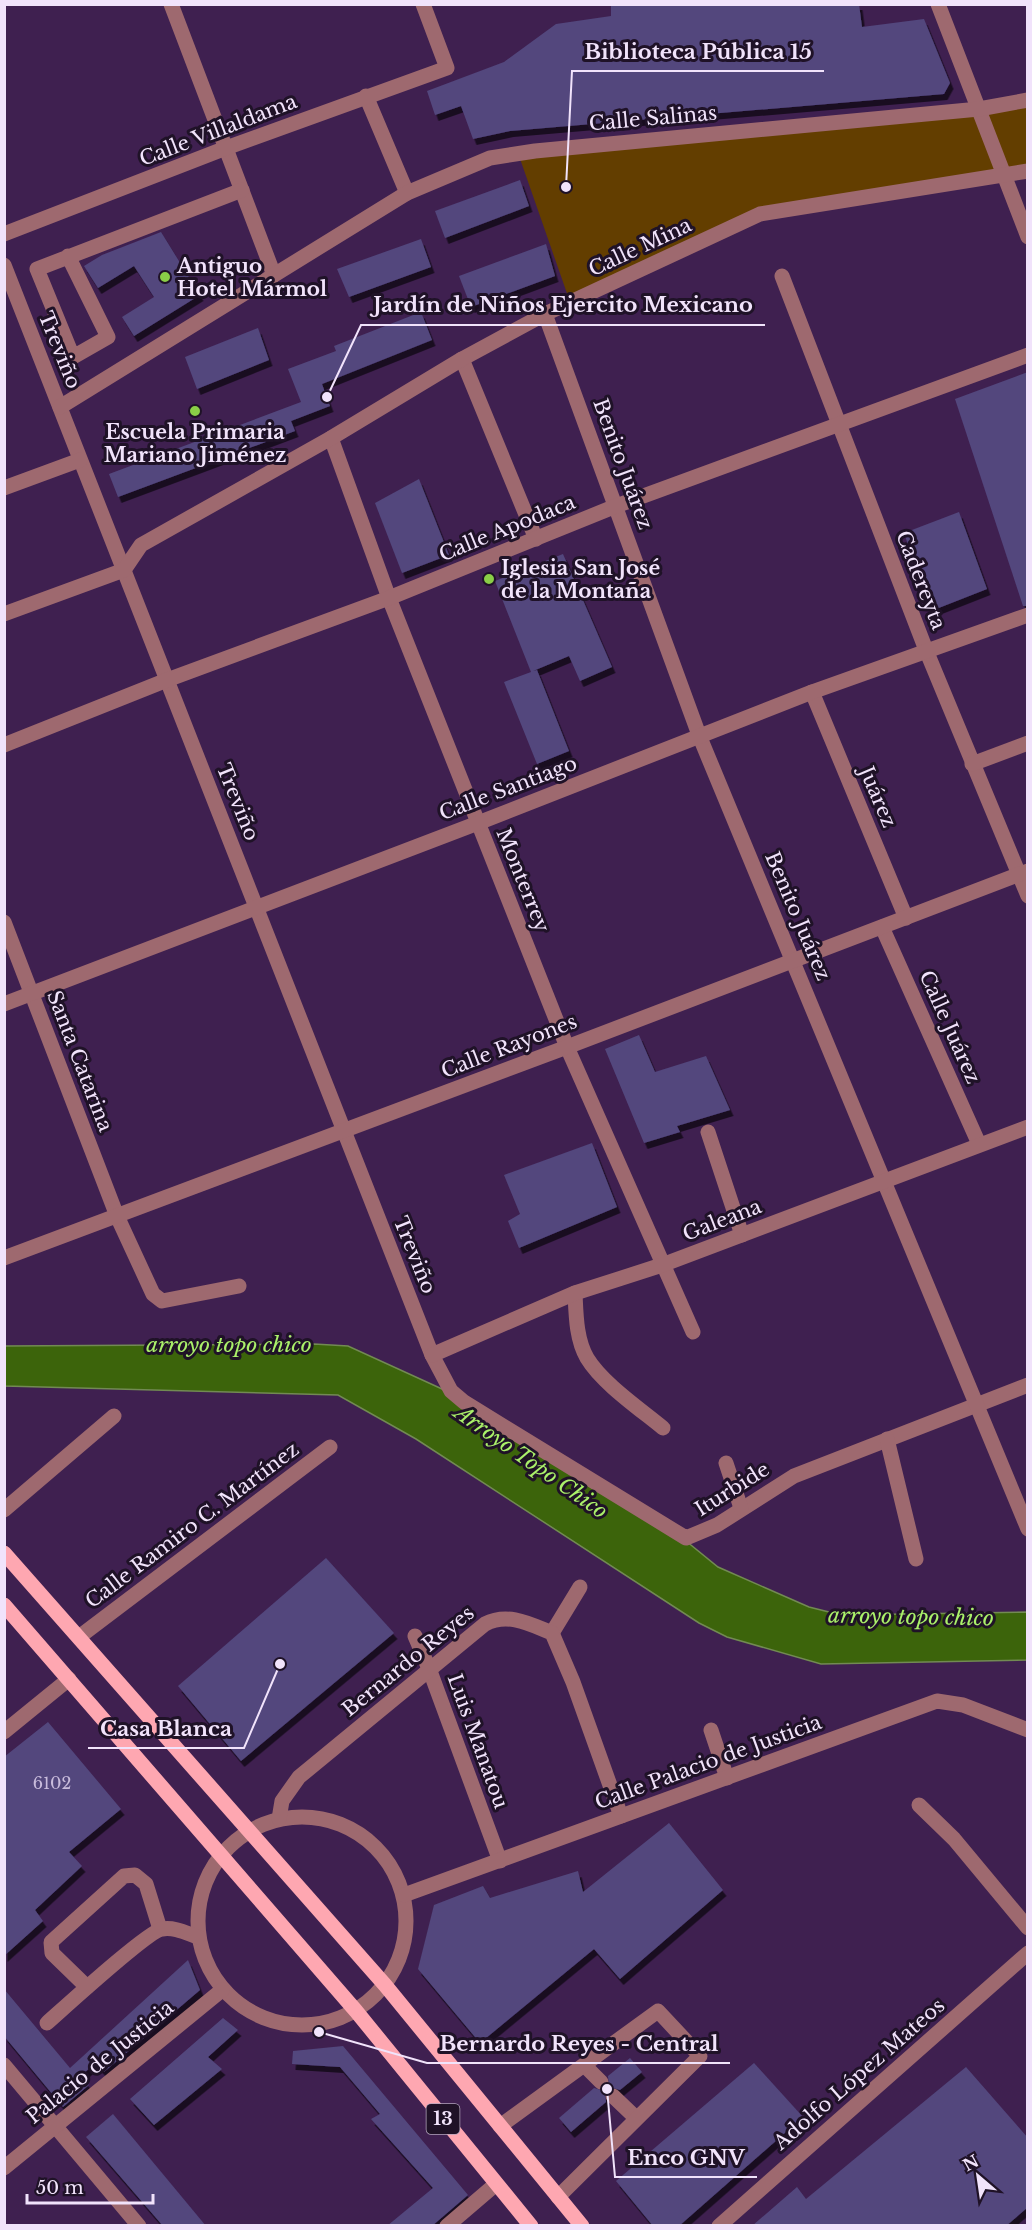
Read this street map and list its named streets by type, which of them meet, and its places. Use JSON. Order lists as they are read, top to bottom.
{
  "streets": {
    "main road": ["13"],
    "street": [
      "Calle Salinas",
      "Calle Villaldama",
      "Calle Mina",
      "Treviño",
      "Benito Juárez",
      "Calle Apodaca",
      "Cadereyta",
      "Calle Santiago",
      "Juárez",
      "Monterrey",
      "Calle Juárez",
      "Calle Rayones",
      "Santa Catarina",
      "Galeana",
      "Iturbide",
      "Calle Ramiro C. Martínez",
      "Bernardo Reyes",
      "Luis Manatou",
      "Calle Palacio de Justicia",
      "Palacio de Justicia",
      "Adolfo López Mateos"
    ]
  },
  "crossings": [
    ["Calle Salinas", "Treviño"],
    ["Calle Mina", "Treviño"],
    ["Calle Mina", "Benito Juárez"],
    ["Calle Mina", "Monterrey"],
    ["Treviño", "Calle Apodaca"],
    ["Treviño", "Calle Santiago"],
    ["Treviño", "Calle Rayones"],
    ["Treviño", "Galeana"],
    ["Treviño", "Iturbide"],
    ["Benito Juárez", "Calle Apodaca"],
    ["Benito Juárez", "Calle Santiago"],
    ["Benito Juárez", "Calle Rayones"],
    ["Benito Juárez", "Galeana"],
    ["Benito Juárez", "Iturbide"],
    ["Calle Apodaca", "Cadereyta"],
    ["Calle Apodaca", "Monterrey"],
    ["Cadereyta", "Calle Santiago"],
    ["Cadereyta", "Calle Rayones"],
    ["Calle Santiago", "Juárez"],
    ["Calle Santiago", "Monterrey"],
    ["Calle Santiago", "Santa Catarina"],
    ["Juárez", "Calle Rayones"],
    ["Monterrey", "Calle Rayones"],
    ["Monterrey", "Galeana"],
    ["Calle Juárez", "Calle Rayones"],
    ["Calle Juárez", "Galeana"],
    ["Calle Rayones", "Santa Catarina"],
    ["Galeana", "Iturbide"],
    ["Calle Ramiro C. Martínez", "13"],
    ["Bernardo Reyes", "Luis Manatou"],
    ["Luis Manatou", "Calle Palacio de Justicia"]
  ],
  "water": ["arroyo topo chico", "Arroyo Topo Chico"],
  "places": [
    "Biblioteca Pública 15",
    "Antiguo Hotel Mármol",
    "Jardín de Niños Ejercito Mexicano",
    "Escuela Primaria Mariano Jiménez",
    "Iglesia San José de la Montaña",
    "Casa Blanca",
    "Bernardo Reyes - Central",
    "Enco GNV"
  ],
  "house_numbers": ["6102"],
  "scale_bar": "50 m",
  "north": "top left"
}
